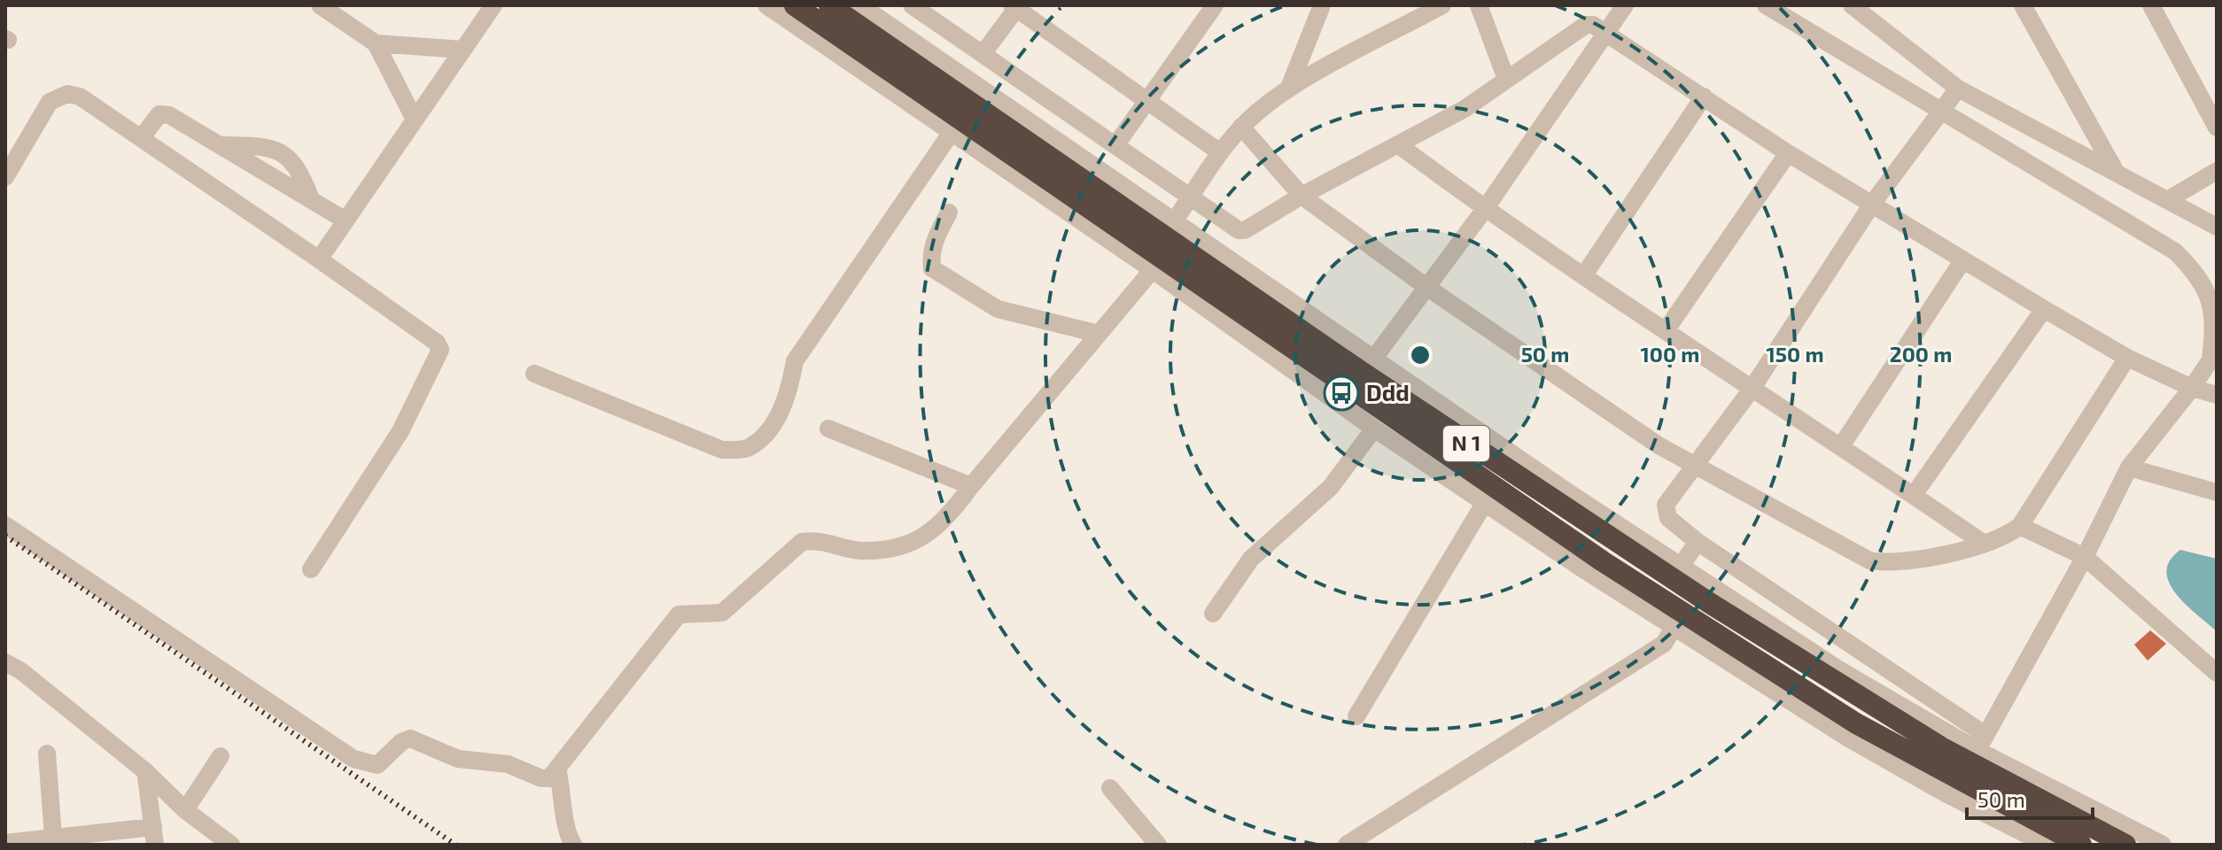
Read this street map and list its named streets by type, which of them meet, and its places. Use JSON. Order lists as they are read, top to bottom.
{
  "streets": {
    "highway": ["N 1"]
  },
  "places": {
    "bus stop": ["Ddd"]
  },
  "scale_bar": "50 m",
  "rings": [
    "50 m",
    "100 m",
    "150 m",
    "200 m"
  ]
}
